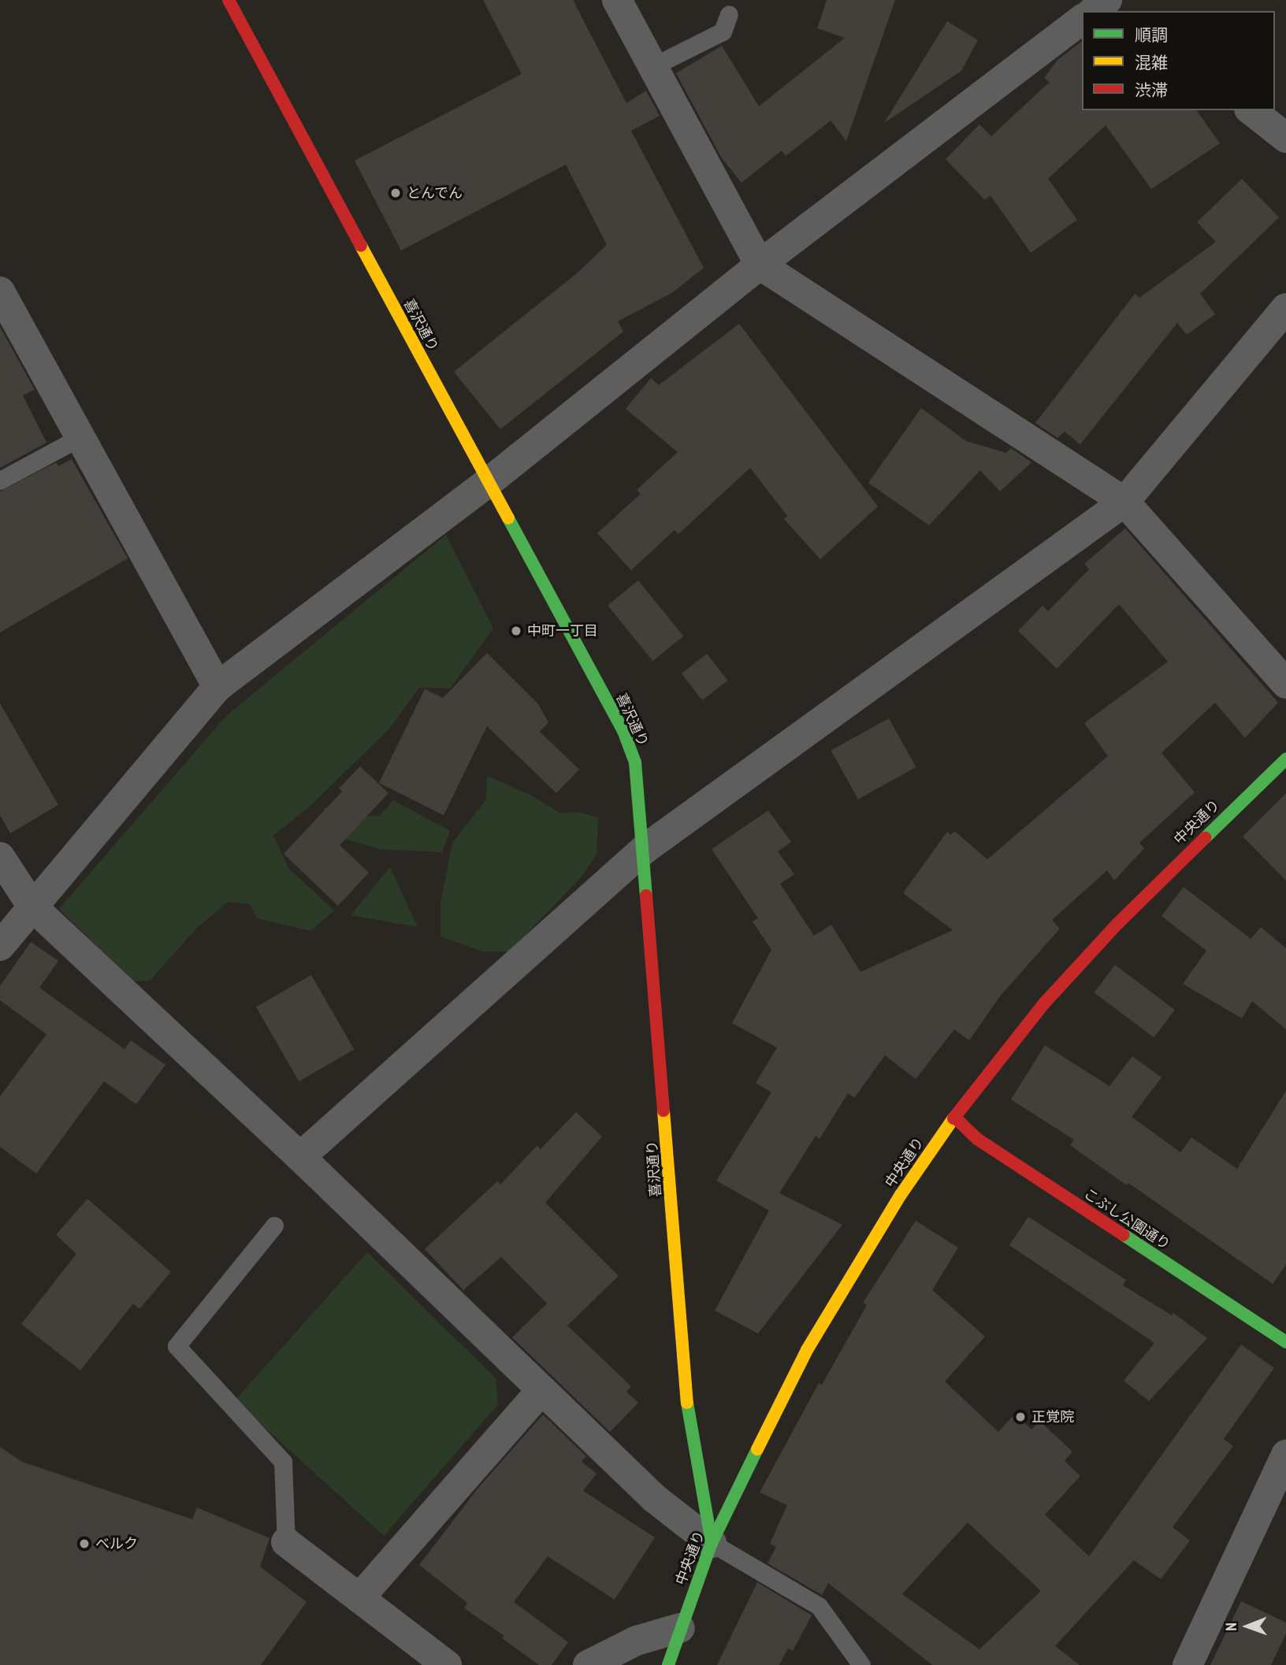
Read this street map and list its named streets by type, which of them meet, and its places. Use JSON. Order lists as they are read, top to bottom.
{
  "streets": {
    "street": ["喜沢通り", "中央通り", "こぶし公園通り"]
  },
  "crossings": [
    ["喜沢通り", "中央通り"],
    ["中央通り", "こぶし公園通り"]
  ],
  "places": [
    "とんでん",
    "中町一丁目",
    "正覚院",
    "ベルク"
  ],
  "legend": ["順調", "混雑", "渋滞"],
  "north": "left"
}
